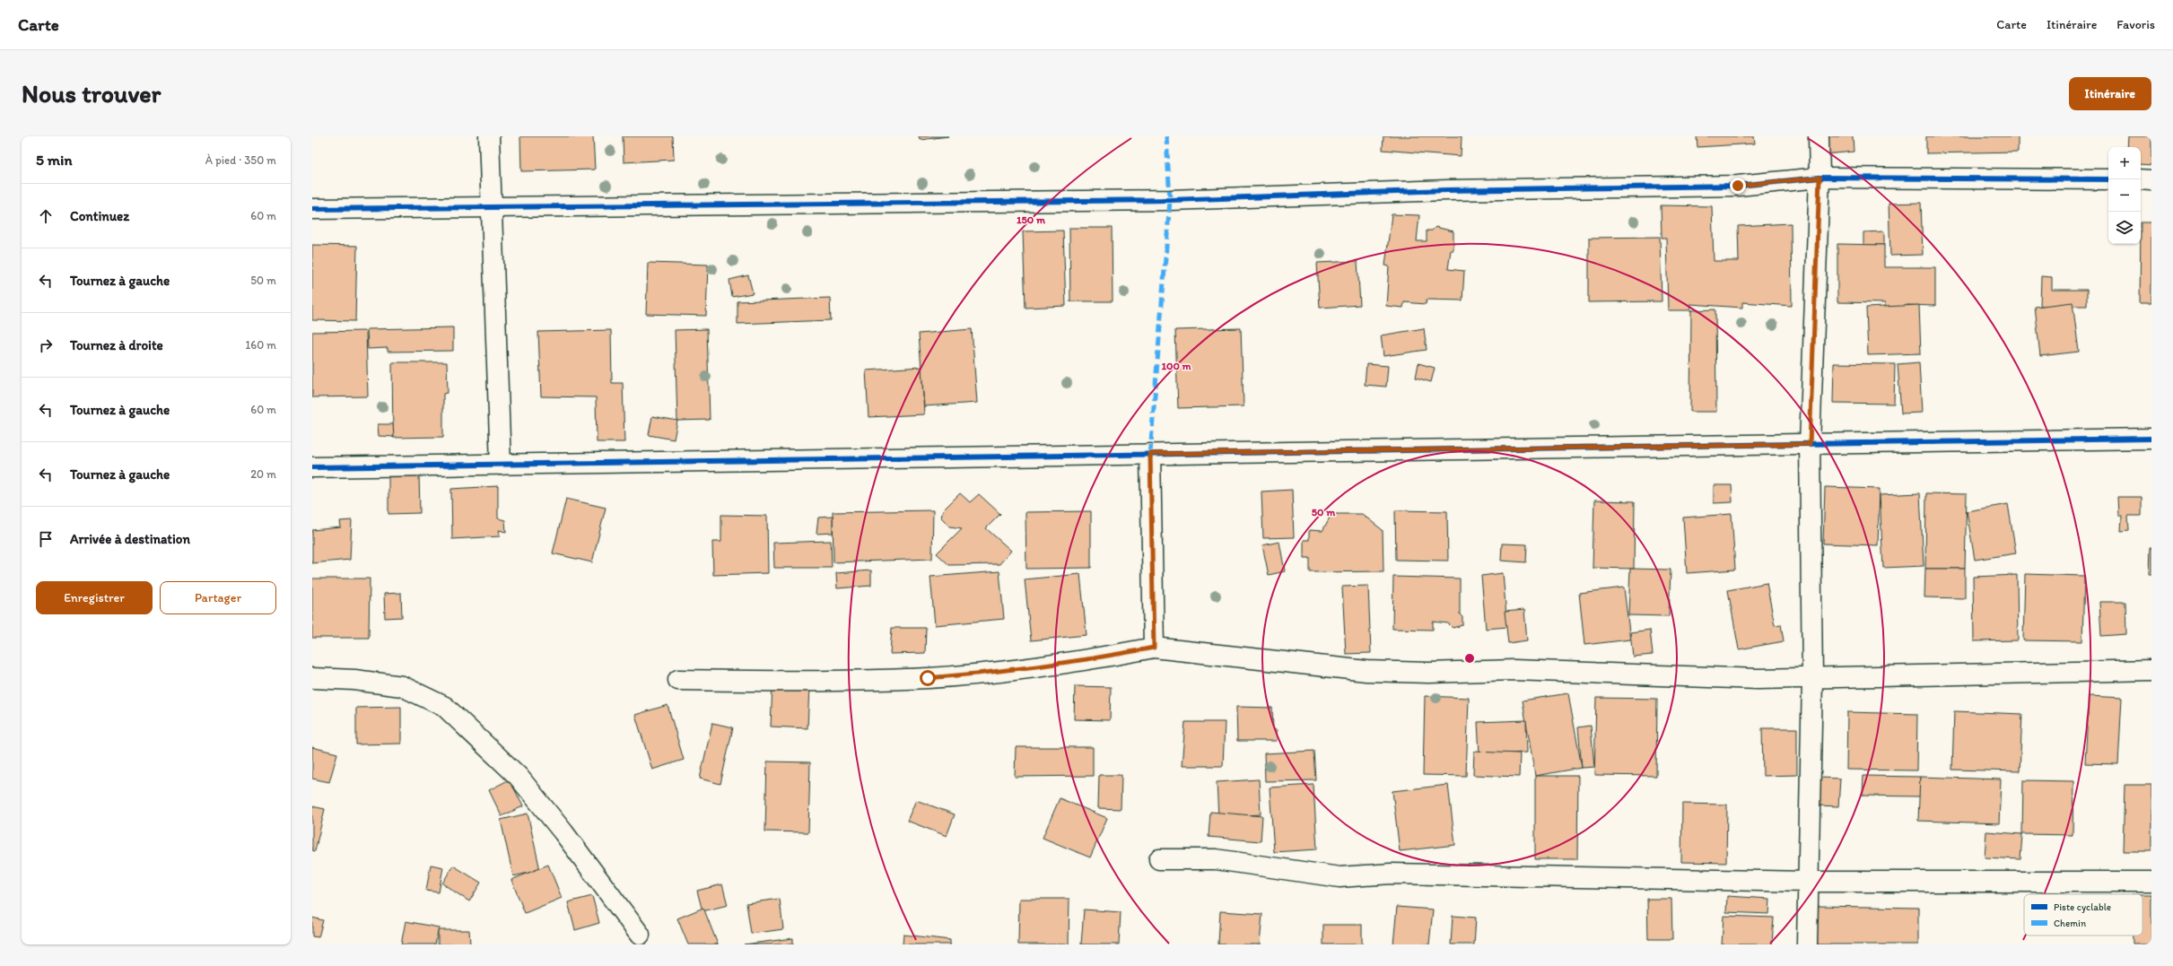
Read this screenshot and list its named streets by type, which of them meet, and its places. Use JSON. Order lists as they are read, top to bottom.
{
  "legend": ["Piste cyclable", "Chemin"],
  "page": {
    "header": "Carte",
    "nav": ["Carte", "Itinéraire", "Favoris"],
    "buttons": [
      "Itinéraire",
      ["Enregistrer", "Partager"]
    ],
    "title": "Nous trouver",
    "heading": ["5 min", "À pied · 350 m"],
    "map_buttons": ["+", "−"],
    "list": [
      ["Continuez", "60 m"],
      ["Tournez à gauche", "50 m"],
      ["Tournez à droite", "160 m"],
      ["Tournez à gauche", "60 m"],
      ["Tournez à gauche", "20 m"],
      "Arrivée à destination"
    ]
  },
  "rings": ["150 m", "100 m", "50 m"]
}
